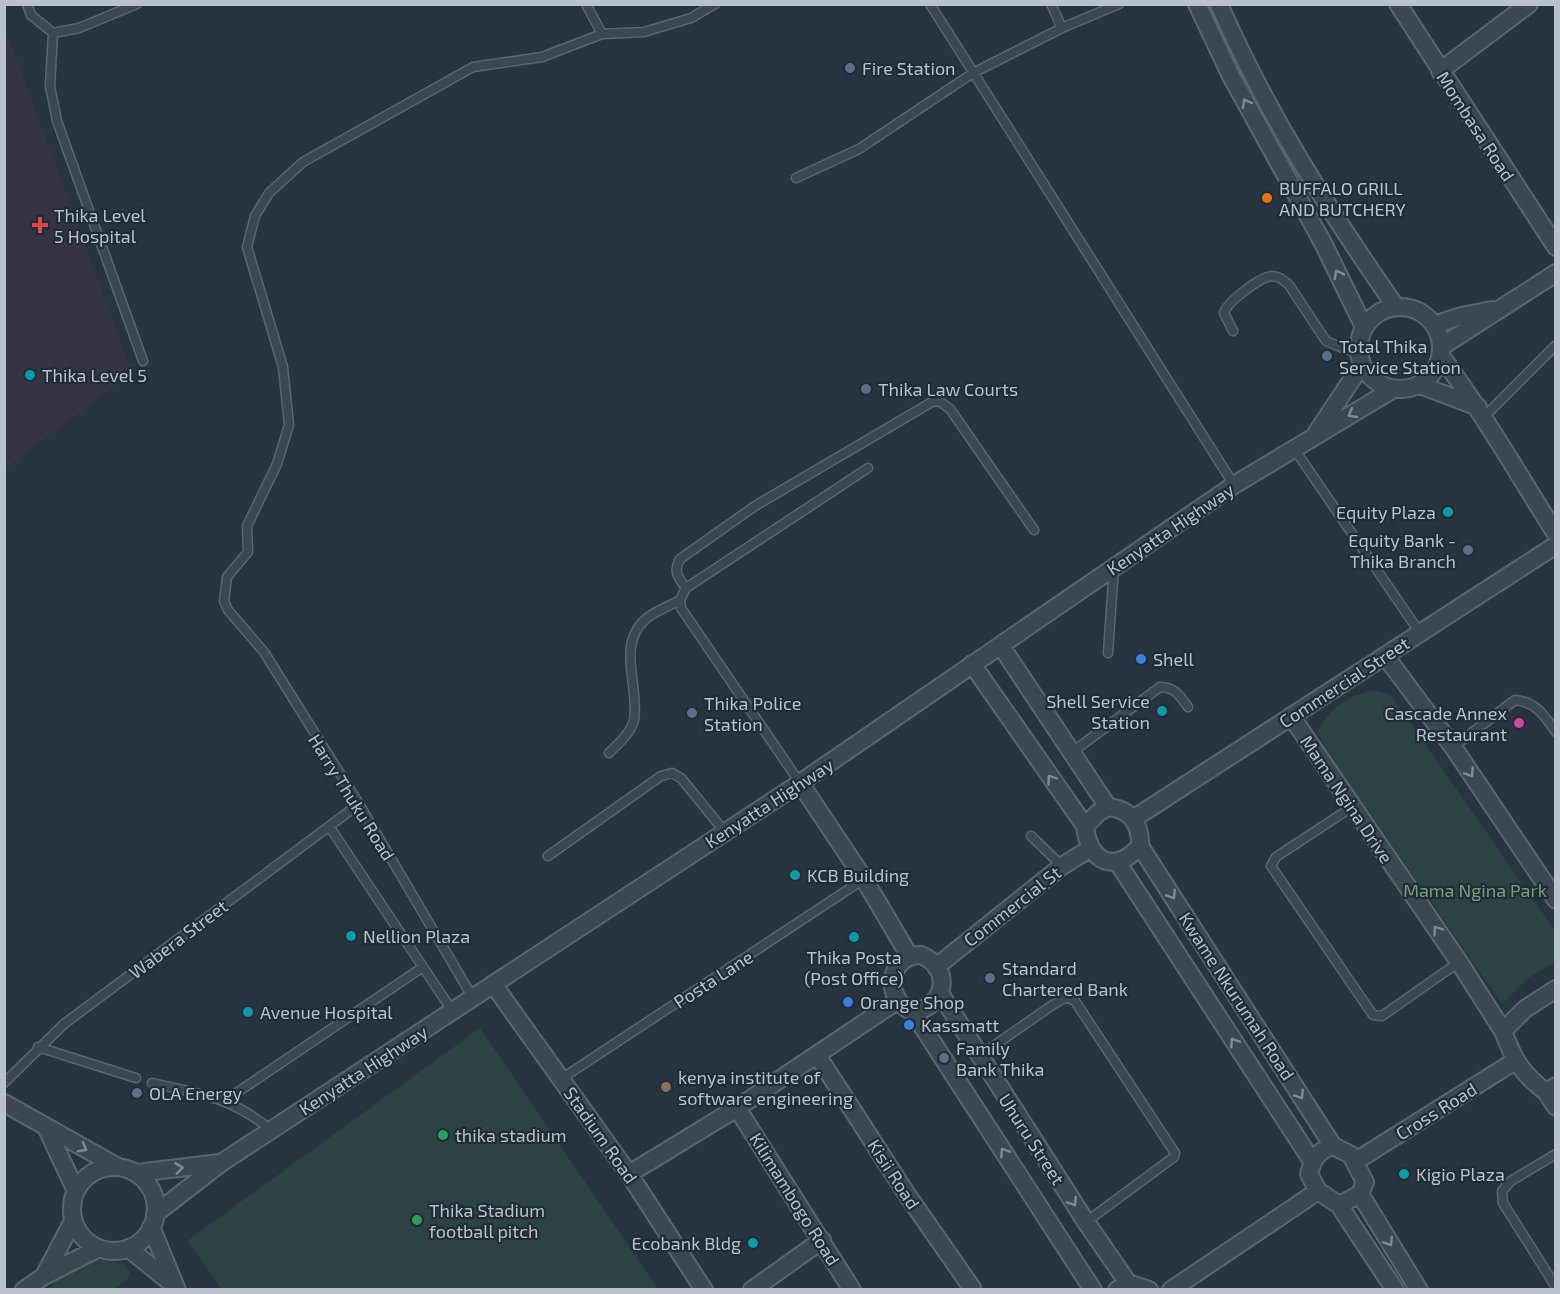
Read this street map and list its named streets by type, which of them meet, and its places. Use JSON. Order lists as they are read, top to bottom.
{
  "streets": {
    "street": [
      "Mombasa Road",
      "Kenyatta Highway",
      "Commercial Street",
      "Mama Ngina Drive",
      "Commercial St",
      "Kwame Nkurumah Road",
      "Cross Road",
      "Stadium Road",
      "Uhuru Street",
      "Kisii Road",
      "Kilimambogo Road"
    ],
    "lane": ["Harry Thuku Road", "Wabera Street", "Posta Lane"]
  },
  "crossings": [
    ["Kenyatta Highway", "Harry Thuku Road"],
    ["Kenyatta Highway", "Stadium Road"],
    ["Commercial Street", "Mama Ngina Drive"],
    ["Commercial Street", "Commercial St"],
    ["Commercial Street", "Kwame Nkurumah Road"],
    ["Harry Thuku Road", "Wabera Street"],
    ["Mama Ngina Drive", "Cross Road"],
    ["Commercial St", "Kwame Nkurumah Road"],
    ["Commercial St", "Uhuru Street"],
    ["Posta Lane", "Stadium Road"],
    ["Kwame Nkurumah Road", "Cross Road"]
  ],
  "parks": ["Mama Ngina Park"],
  "places": {
    "other": [
      "Fire Station",
      "BUFFALO GRILL AND BUTCHERY",
      "Total Thika Service Station",
      "Thika Level 5",
      "Thika Law Courts",
      "Equity Plaza",
      "Equity Bank - Thika Branch",
      "Shell",
      "Shell Service Station",
      "Thika Police Station",
      "Cascade Annex Restaurant",
      "KCB Building",
      "Nellion Plaza",
      "Thika Posta (Post Office)",
      "Standard Chartered Bank",
      "Orange Shop",
      "Avenue Hospital",
      "Kassmatt",
      "Family Bank Thika",
      "kenya institute of software engineering",
      "OLA Energy",
      "thika stadium",
      "Kigio Plaza",
      "Thika Stadium football pitch",
      "Ecobank Bldg"
    ],
    "health": ["Thika Level 5 Hospital"]
  }
}
